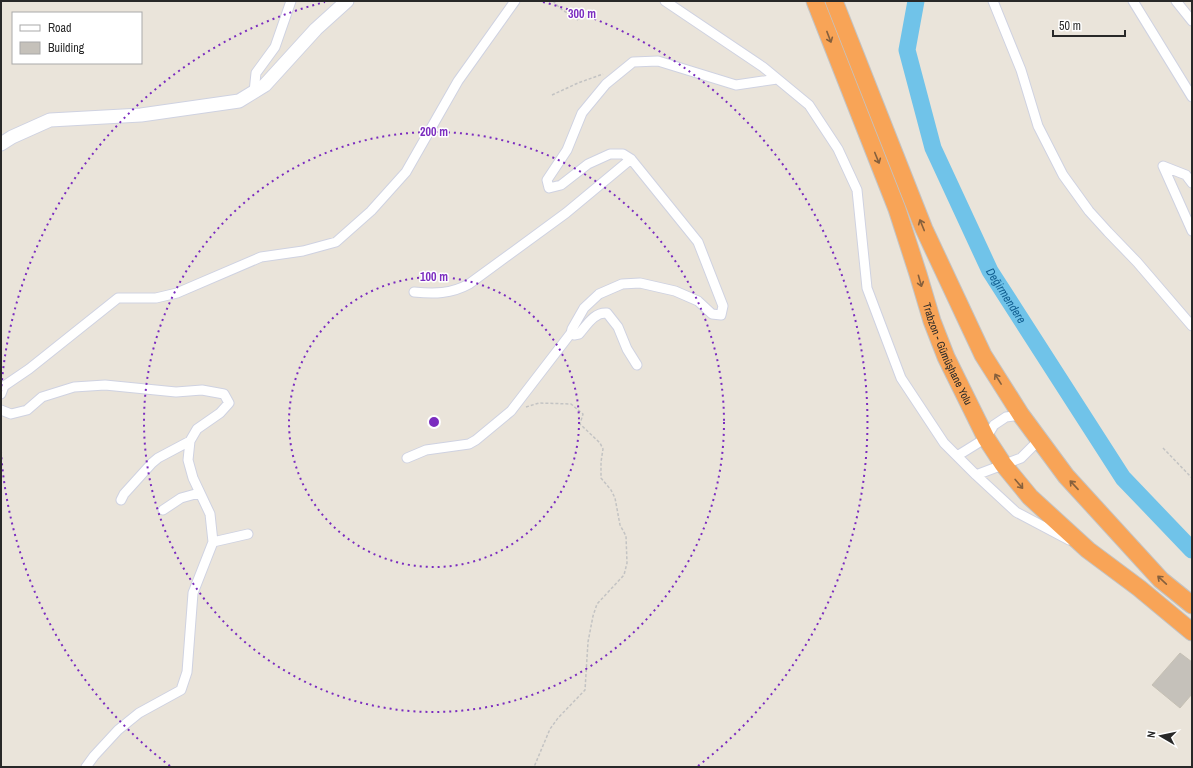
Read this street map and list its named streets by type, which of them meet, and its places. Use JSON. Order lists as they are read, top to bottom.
{
  "streets": {
    "highway": ["Trabzon - Gümüşhane Yolu"]
  },
  "water": ["Değirmendere"],
  "legend": ["Road", "Building"],
  "scale_bar": "50 m",
  "north": "left",
  "rings": ["300 m", "200 m", "100 m"]
}
